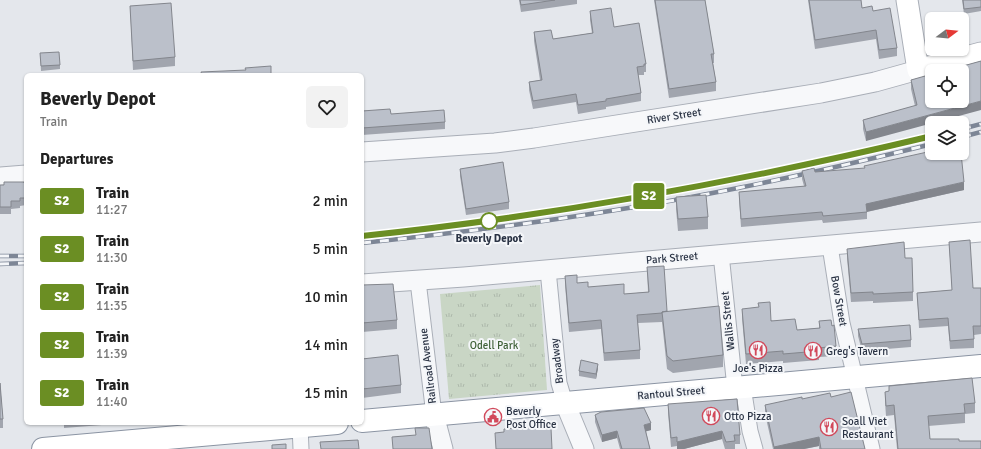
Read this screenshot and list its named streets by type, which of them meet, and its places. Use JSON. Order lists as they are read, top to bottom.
{
  "streets": {
    "highway": ["Rantoul Street"],
    "main road": ["River Street"],
    "street": [
      "Park Street",
      "Bow Street",
      "Wallis Street",
      "Broadway",
      "Railroad Avenue"
    ]
  },
  "crossings": [
    ["Park Street", "Bow Street"],
    ["Park Street", "Wallis Street"],
    ["Park Street", "Broadway"],
    ["Park Street", "Railroad Avenue"],
    ["Bow Street", "Rantoul Street"],
    ["Wallis Street", "Rantoul Street"],
    ["Broadway", "Rantoul Street"],
    ["Railroad Avenue", "Rantoul Street"]
  ],
  "parks": ["Odell Park"],
  "places": {
    "other": ["Beverly Depot"],
    "restaurant": [
      "Joe's Pizza",
      "Greg's Tavern",
      "Otto Pizza",
      "Soall Viet Restaurant"
    ],
    "public building": ["Beverly Post Office"]
  },
  "north": "right",
  "page": {
    "on_map": "S2",
    "heading": [
      ["Beverly Depot", "Train"],
      "Departures"
    ],
    "list": [
      {
        "mark": "S2",
        "name": "Train",
        "note": "11:27",
        "value": "2 min"
      },
      {
        "mark": "S2",
        "name": "Train",
        "note": "11:30",
        "value": "5 min"
      },
      {
        "mark": "S2",
        "name": "Train",
        "note": "11:35",
        "value": "10 min"
      },
      {
        "mark": "S2",
        "name": "Train",
        "note": "11:39",
        "value": "14 min"
      },
      {
        "mark": "S2",
        "name": "Train",
        "note": "11:40",
        "value": "15 min"
      }
    ]
  }
}
